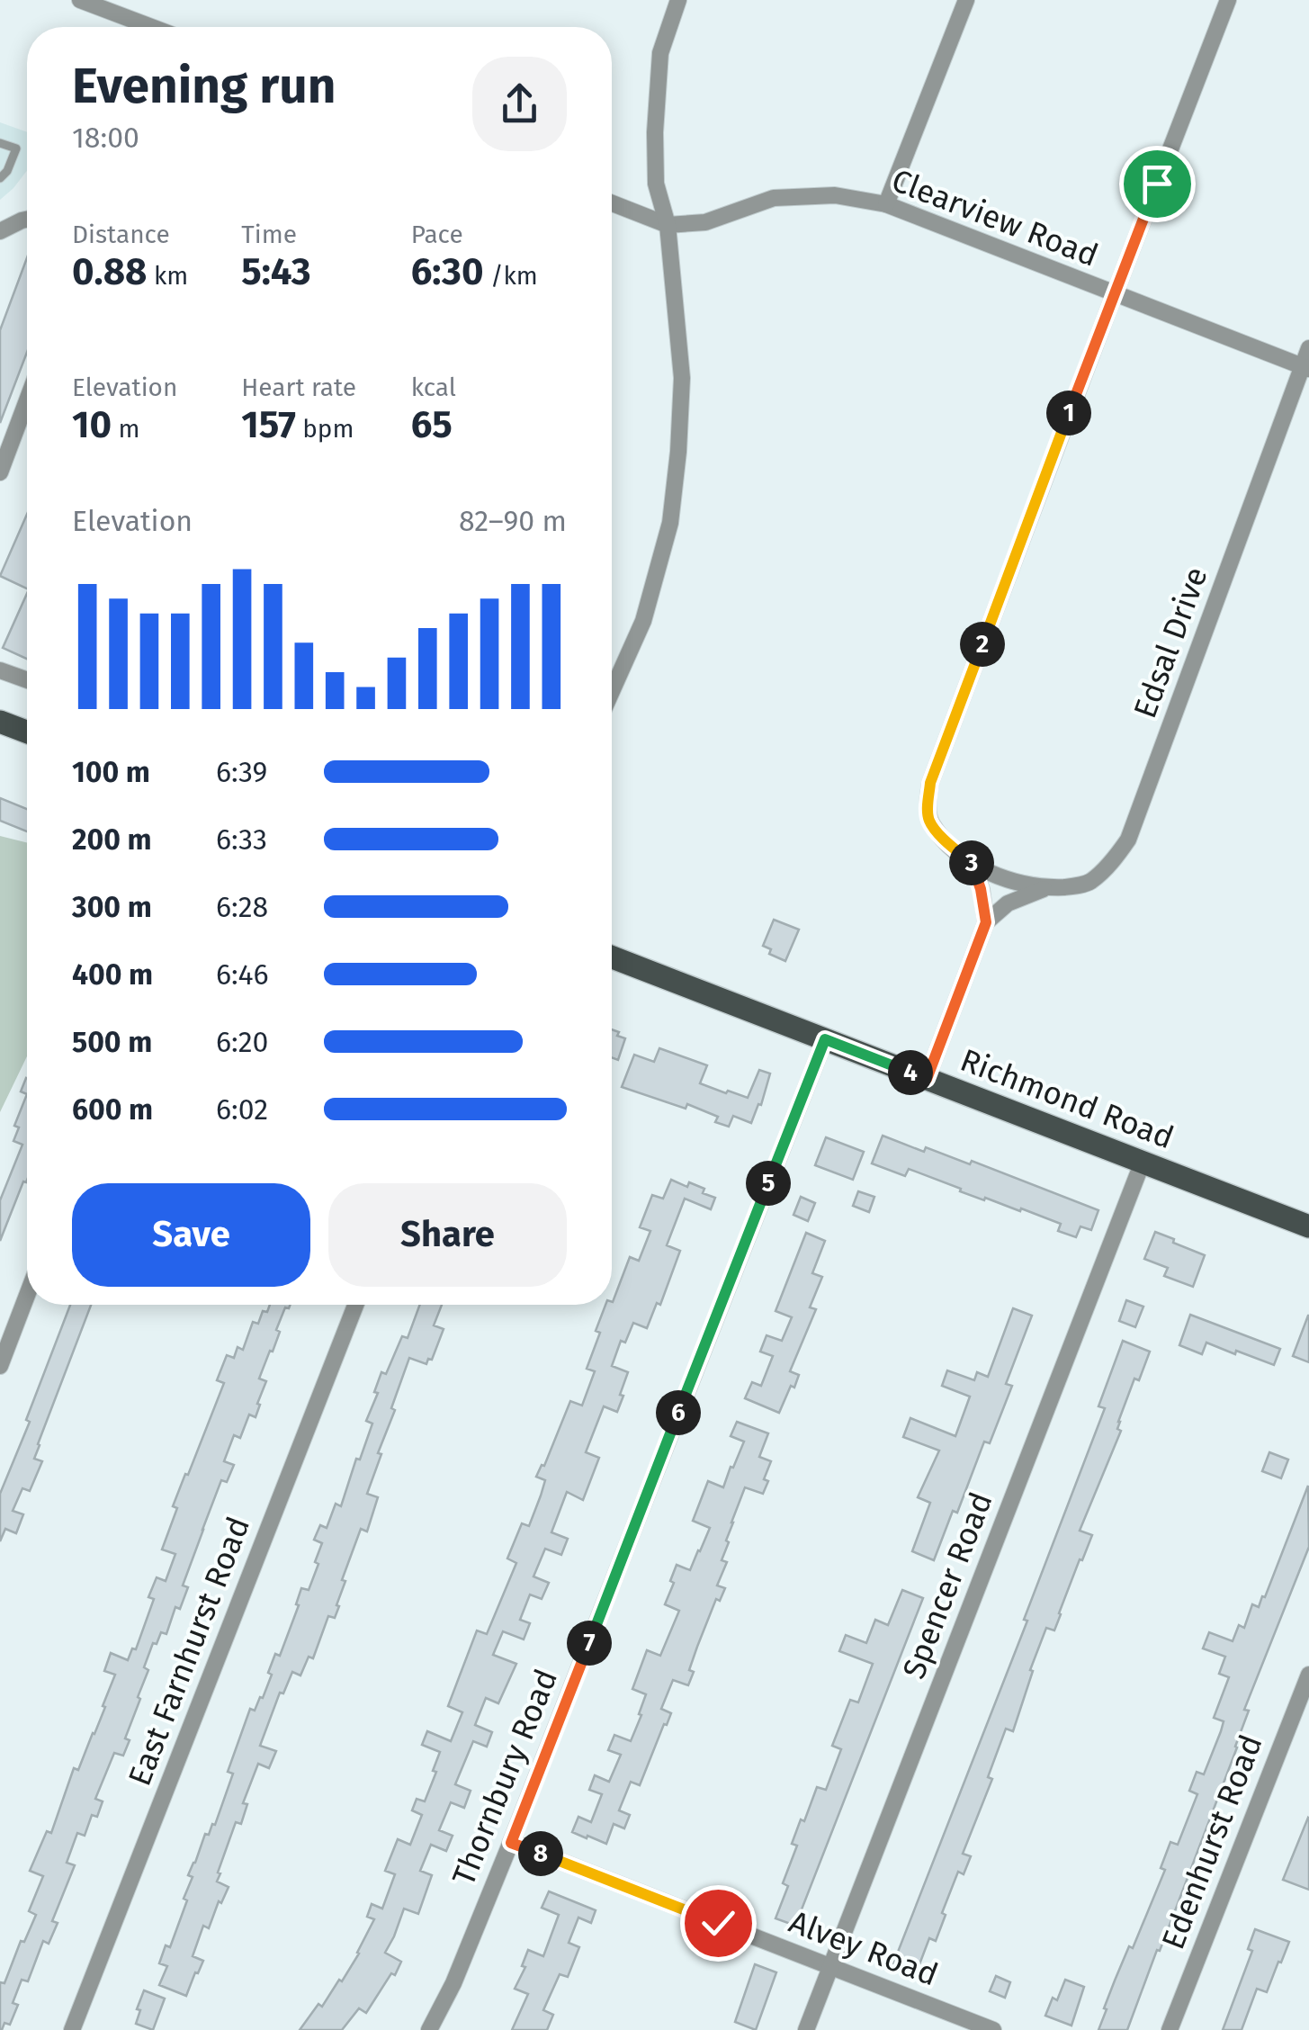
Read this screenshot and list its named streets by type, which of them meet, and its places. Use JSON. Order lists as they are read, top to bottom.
{
  "streets": {
    "main road": ["Richmond Road"],
    "street": [
      "Clearview Road",
      "Edsal Drive",
      "Spencer Road",
      "East Farnhurst Road",
      "Thornbury Road",
      "Edenhurst Road",
      "Alvey Road"
    ]
  },
  "crossings": [
    ["Clearview Road", "Edsal Drive"],
    ["Richmond Road", "Spencer Road"],
    ["Richmond Road", "Thornbury Road"],
    ["Spencer Road", "Alvey Road"],
    ["Thornbury Road", "Alvey Road"]
  ],
  "page": {
    "heading": ["Evening run", "18:00"],
    "stats": [
      ["Distance", "0.88 km"],
      ["Time", "5:43"],
      ["Pace", "6:30 /km"],
      ["Elevation", "10 m"],
      ["Heart rate", "157 bpm"],
      ["kcal", "65"]
    ],
    "pins": [
      "1",
      "2",
      "3",
      "4",
      "5",
      "6",
      "7",
      "8"
    ],
    "chart": ["Elevation", "82–90 m"],
    "list": [
      {
        "name": "100 m",
        "note": "6:39"
      },
      {
        "name": "200 m",
        "note": "6:33"
      },
      {
        "name": "300 m",
        "note": "6:28"
      },
      {
        "name": "400 m",
        "note": "6:46"
      },
      {
        "name": "500 m",
        "note": "6:20"
      },
      {
        "name": "600 m",
        "note": "6:02"
      }
    ],
    "buttons": ["Save", "Share"]
  }
}
